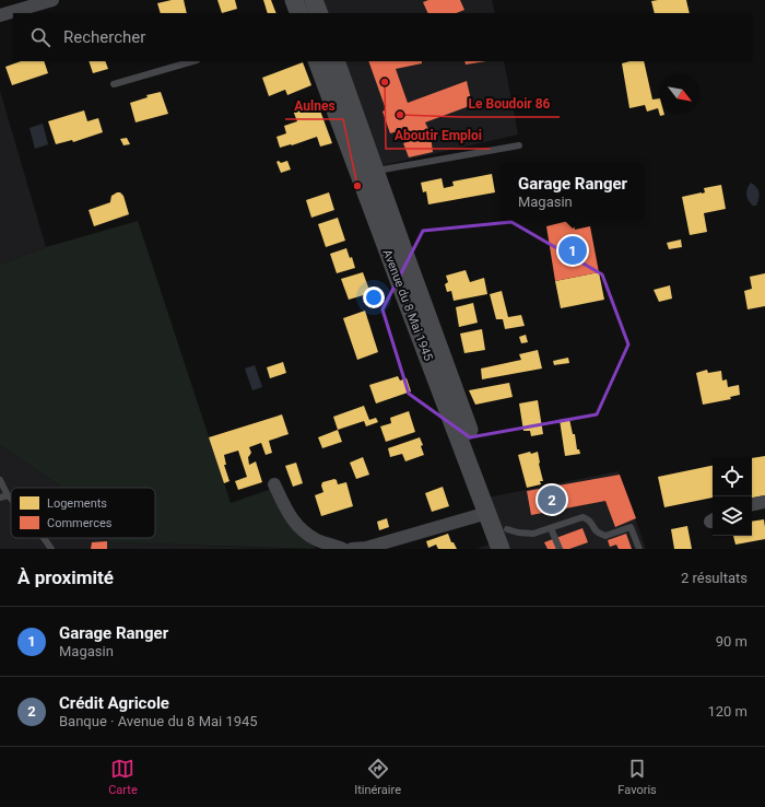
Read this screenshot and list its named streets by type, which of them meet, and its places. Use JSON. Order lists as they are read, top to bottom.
{
  "streets": {
    "main road": ["Avenue du 8 Mai 1945"]
  },
  "places": ["Aboutir Emploi", "Le Boudoir 86", "Aulnes"],
  "legend": ["Logements", "Commerces"],
  "north": "bottom right",
  "page": {
    "search": "Rechercher",
    "popup": ["Garage Ranger", "Magasin"],
    "pins": ["1", "2"],
    "heading": ["À proximité", "2 résultats"],
    "list": [
      {
        "mark": "1",
        "name": "Garage Ranger",
        "note": "Magasin",
        "value": "90 m"
      },
      {
        "mark": "2",
        "name": "Crédit Agricole",
        "note": "Banque · Avenue du 8 Mai 1945",
        "value": "120 m"
      }
    ],
    "nav": ["Carte", "Itinéraire", "Favoris"]
  }
}
